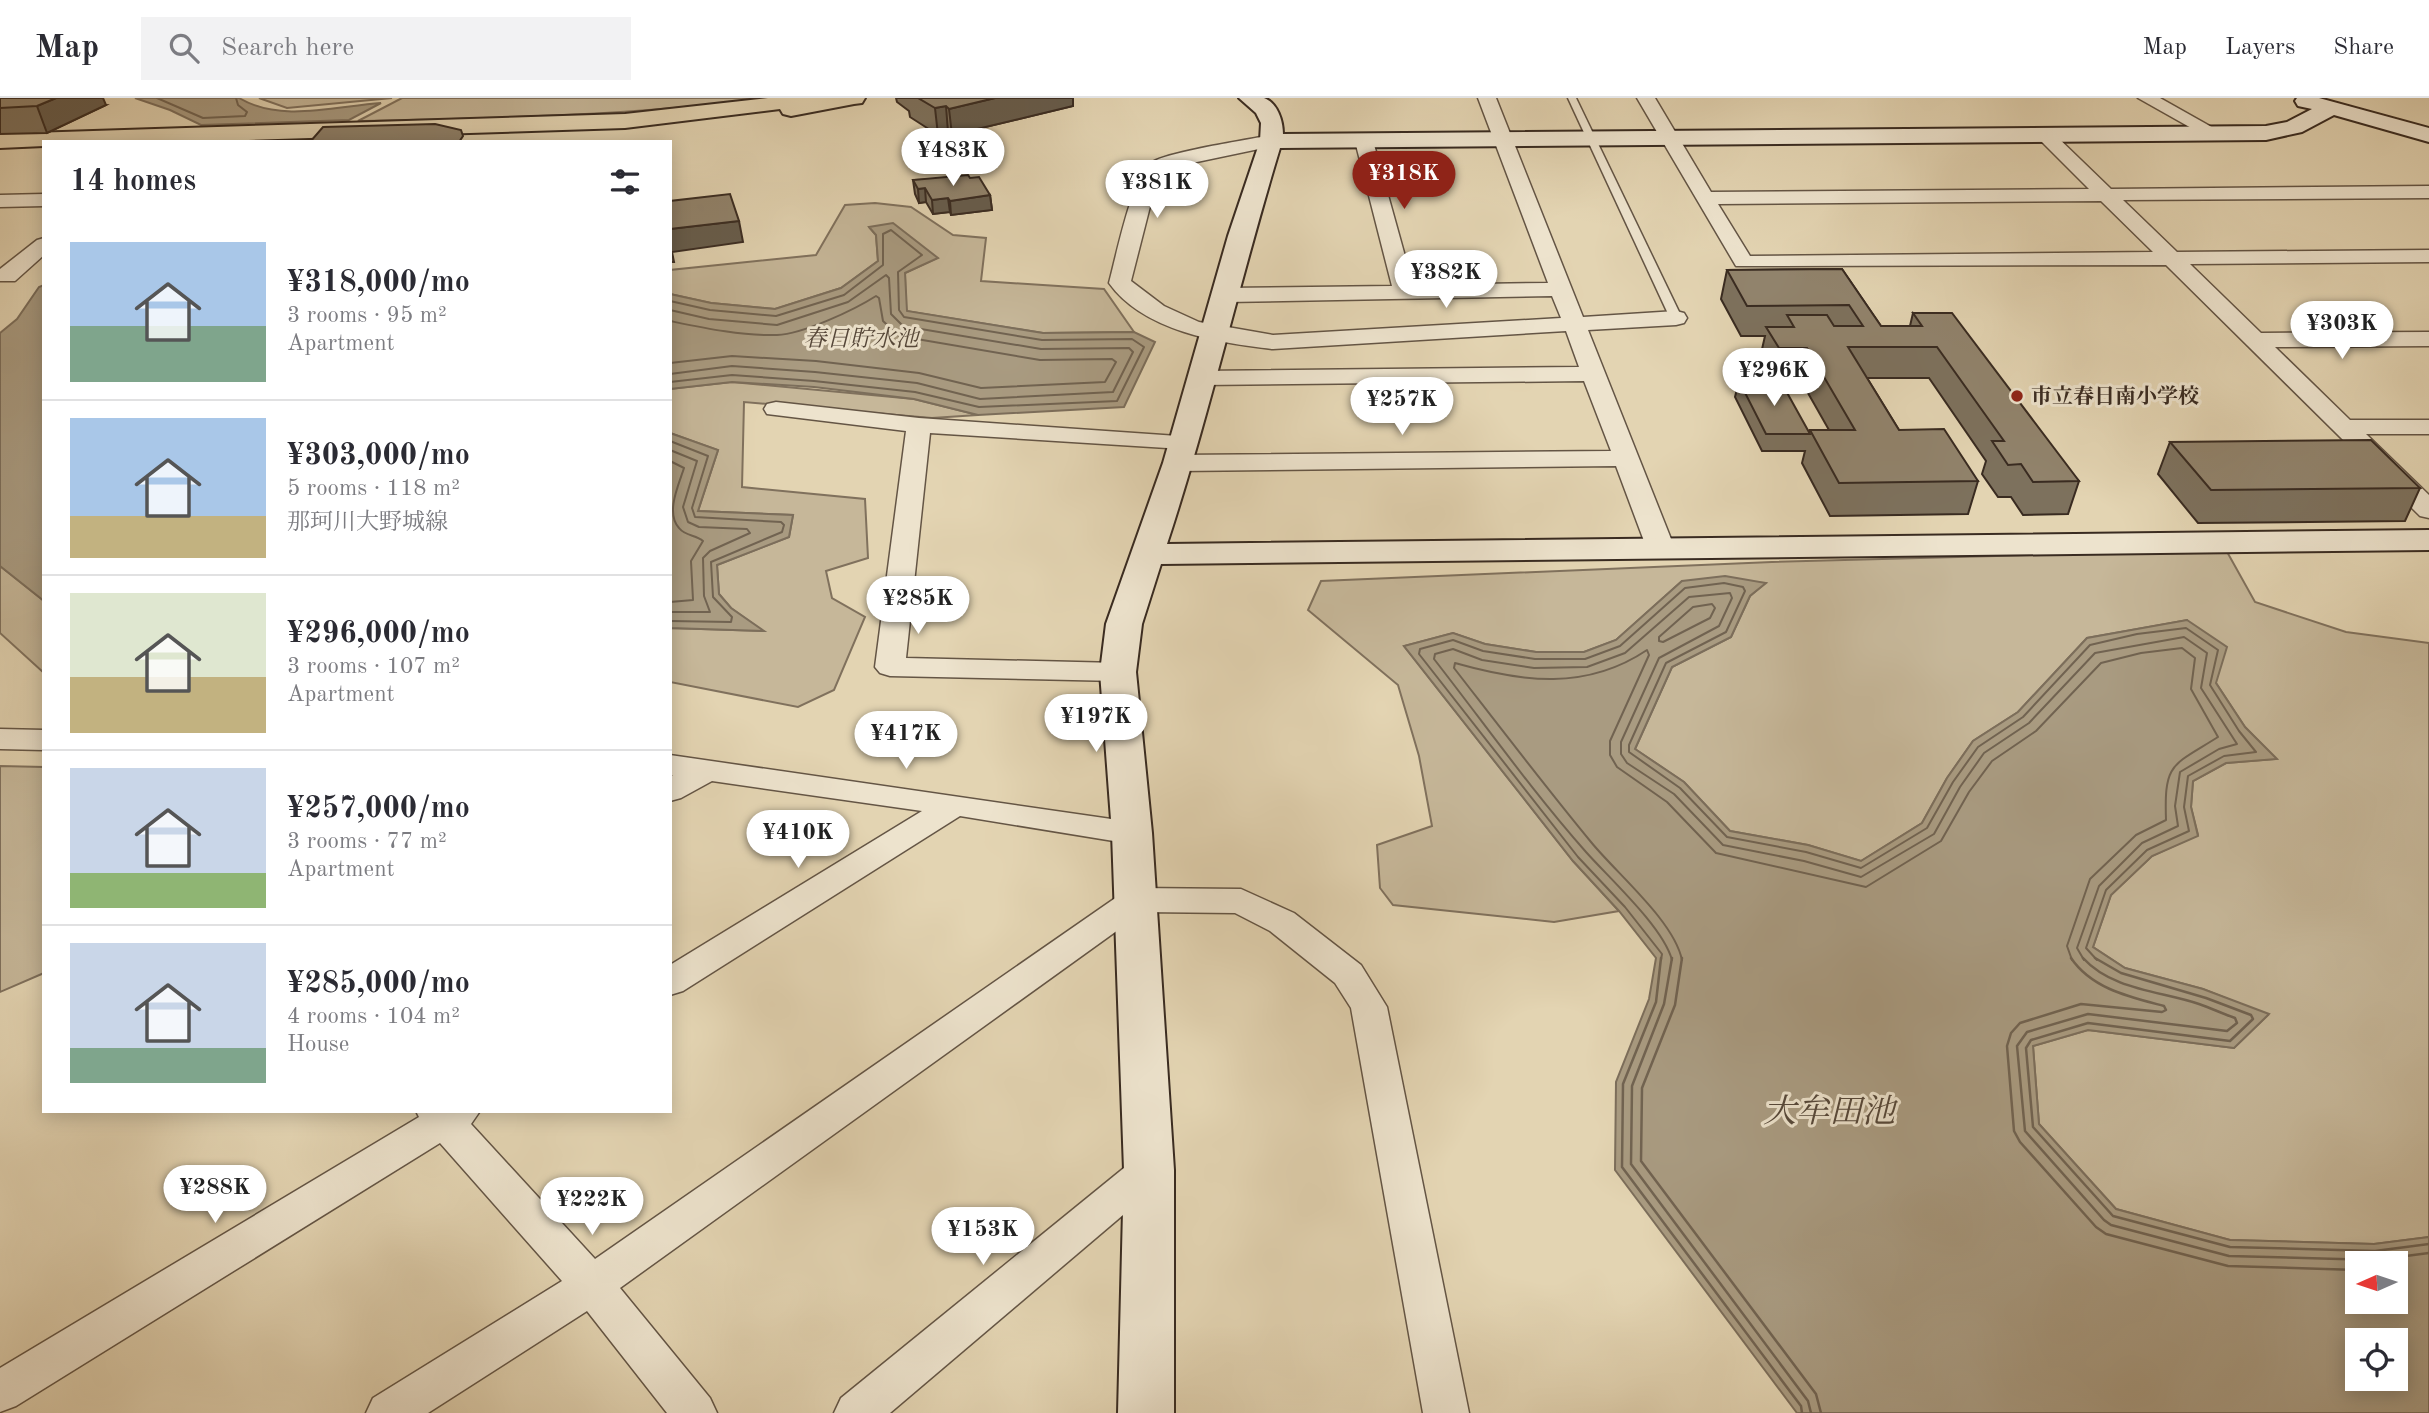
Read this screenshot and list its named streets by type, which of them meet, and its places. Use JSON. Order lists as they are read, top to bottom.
{
  "water": ["春日貯水池", "大牟田池"],
  "places": ["市立春日南小学校"],
  "north": "left",
  "page": {
    "header": "Map",
    "search": "Search here",
    "nav": ["Map", "Layers", "Share"],
    "price": [
      "¥483K",
      "¥318K",
      "¥381K",
      "¥382K",
      "¥303K",
      "¥296K",
      "¥257K",
      "¥285K",
      "¥197K",
      "¥417K",
      "¥410K",
      "¥288K",
      "¥222K",
      "¥153K"
    ],
    "heading": "14 homes",
    "list": [
      {
        "name": "¥318,000/mo",
        "note": "3 rooms · 95 m² · Apartment"
      },
      {
        "name": "¥303,000/mo",
        "note": "5 rooms · 118 m² · 那珂川大野城線"
      },
      {
        "name": "¥296,000/mo",
        "note": "3 rooms · 107 m² · Apartment"
      },
      {
        "name": "¥257,000/mo",
        "note": "3 rooms · 77 m² · Apartment"
      },
      {
        "name": "¥285,000/mo",
        "note": "4 rooms · 104 m² · House"
      }
    ]
  }
}
